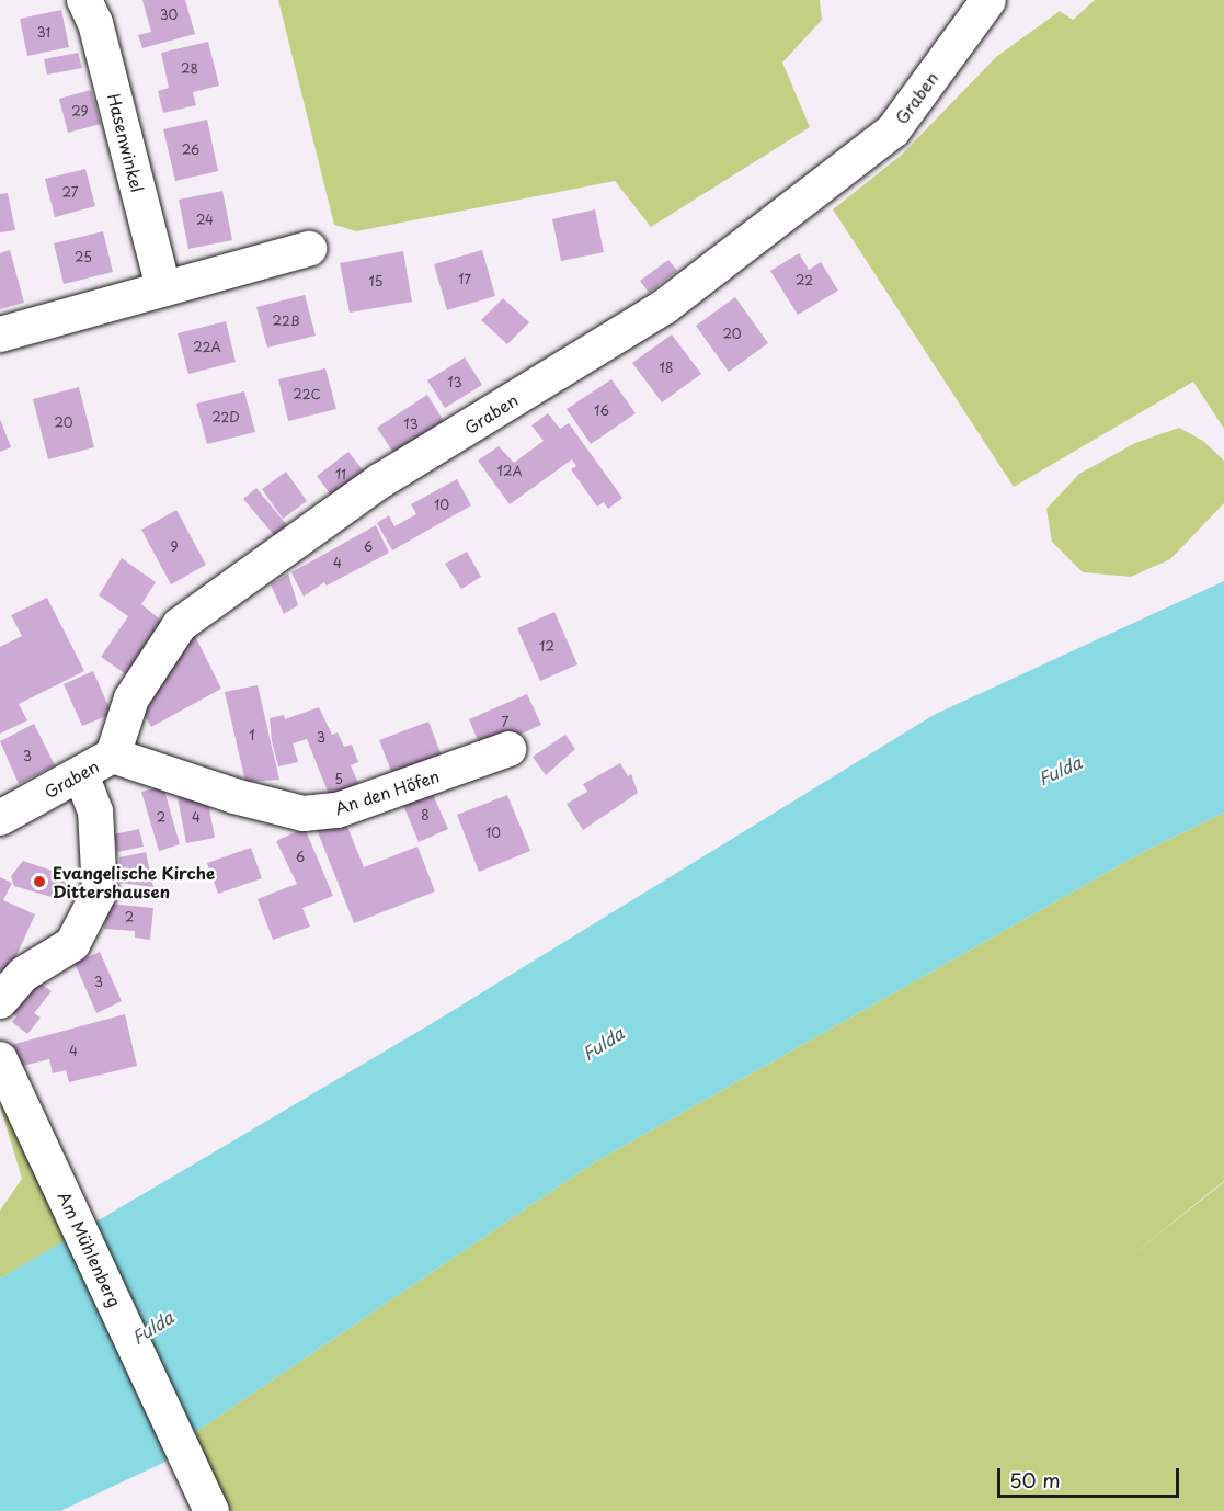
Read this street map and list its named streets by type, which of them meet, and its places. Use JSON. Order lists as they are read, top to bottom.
{
  "streets": {
    "street": [
      "Graben",
      "Hasenwinkel",
      "An den Höfen",
      "Am Mühlenberg"
    ]
  },
  "crossings": [
    ["Graben", "An den Höfen"]
  ],
  "water": ["Fulda"],
  "places": ["Evangelische Kirche Dittershausen"],
  "house_numbers": [
    "30",
    "31",
    "28",
    "29",
    "26",
    "27",
    "24",
    "25",
    "17",
    "22",
    "15",
    "22B",
    "20",
    "22A",
    "18",
    "13",
    "22C",
    "16",
    "22D",
    "20",
    "13",
    "12A",
    "11",
    "10",
    "9",
    "6",
    "4",
    "12",
    "7",
    "1",
    "3",
    "3",
    "5",
    "8",
    "2",
    "4",
    "10",
    "6",
    "2",
    "3",
    "4"
  ],
  "scale_bar": "50 m"
}
